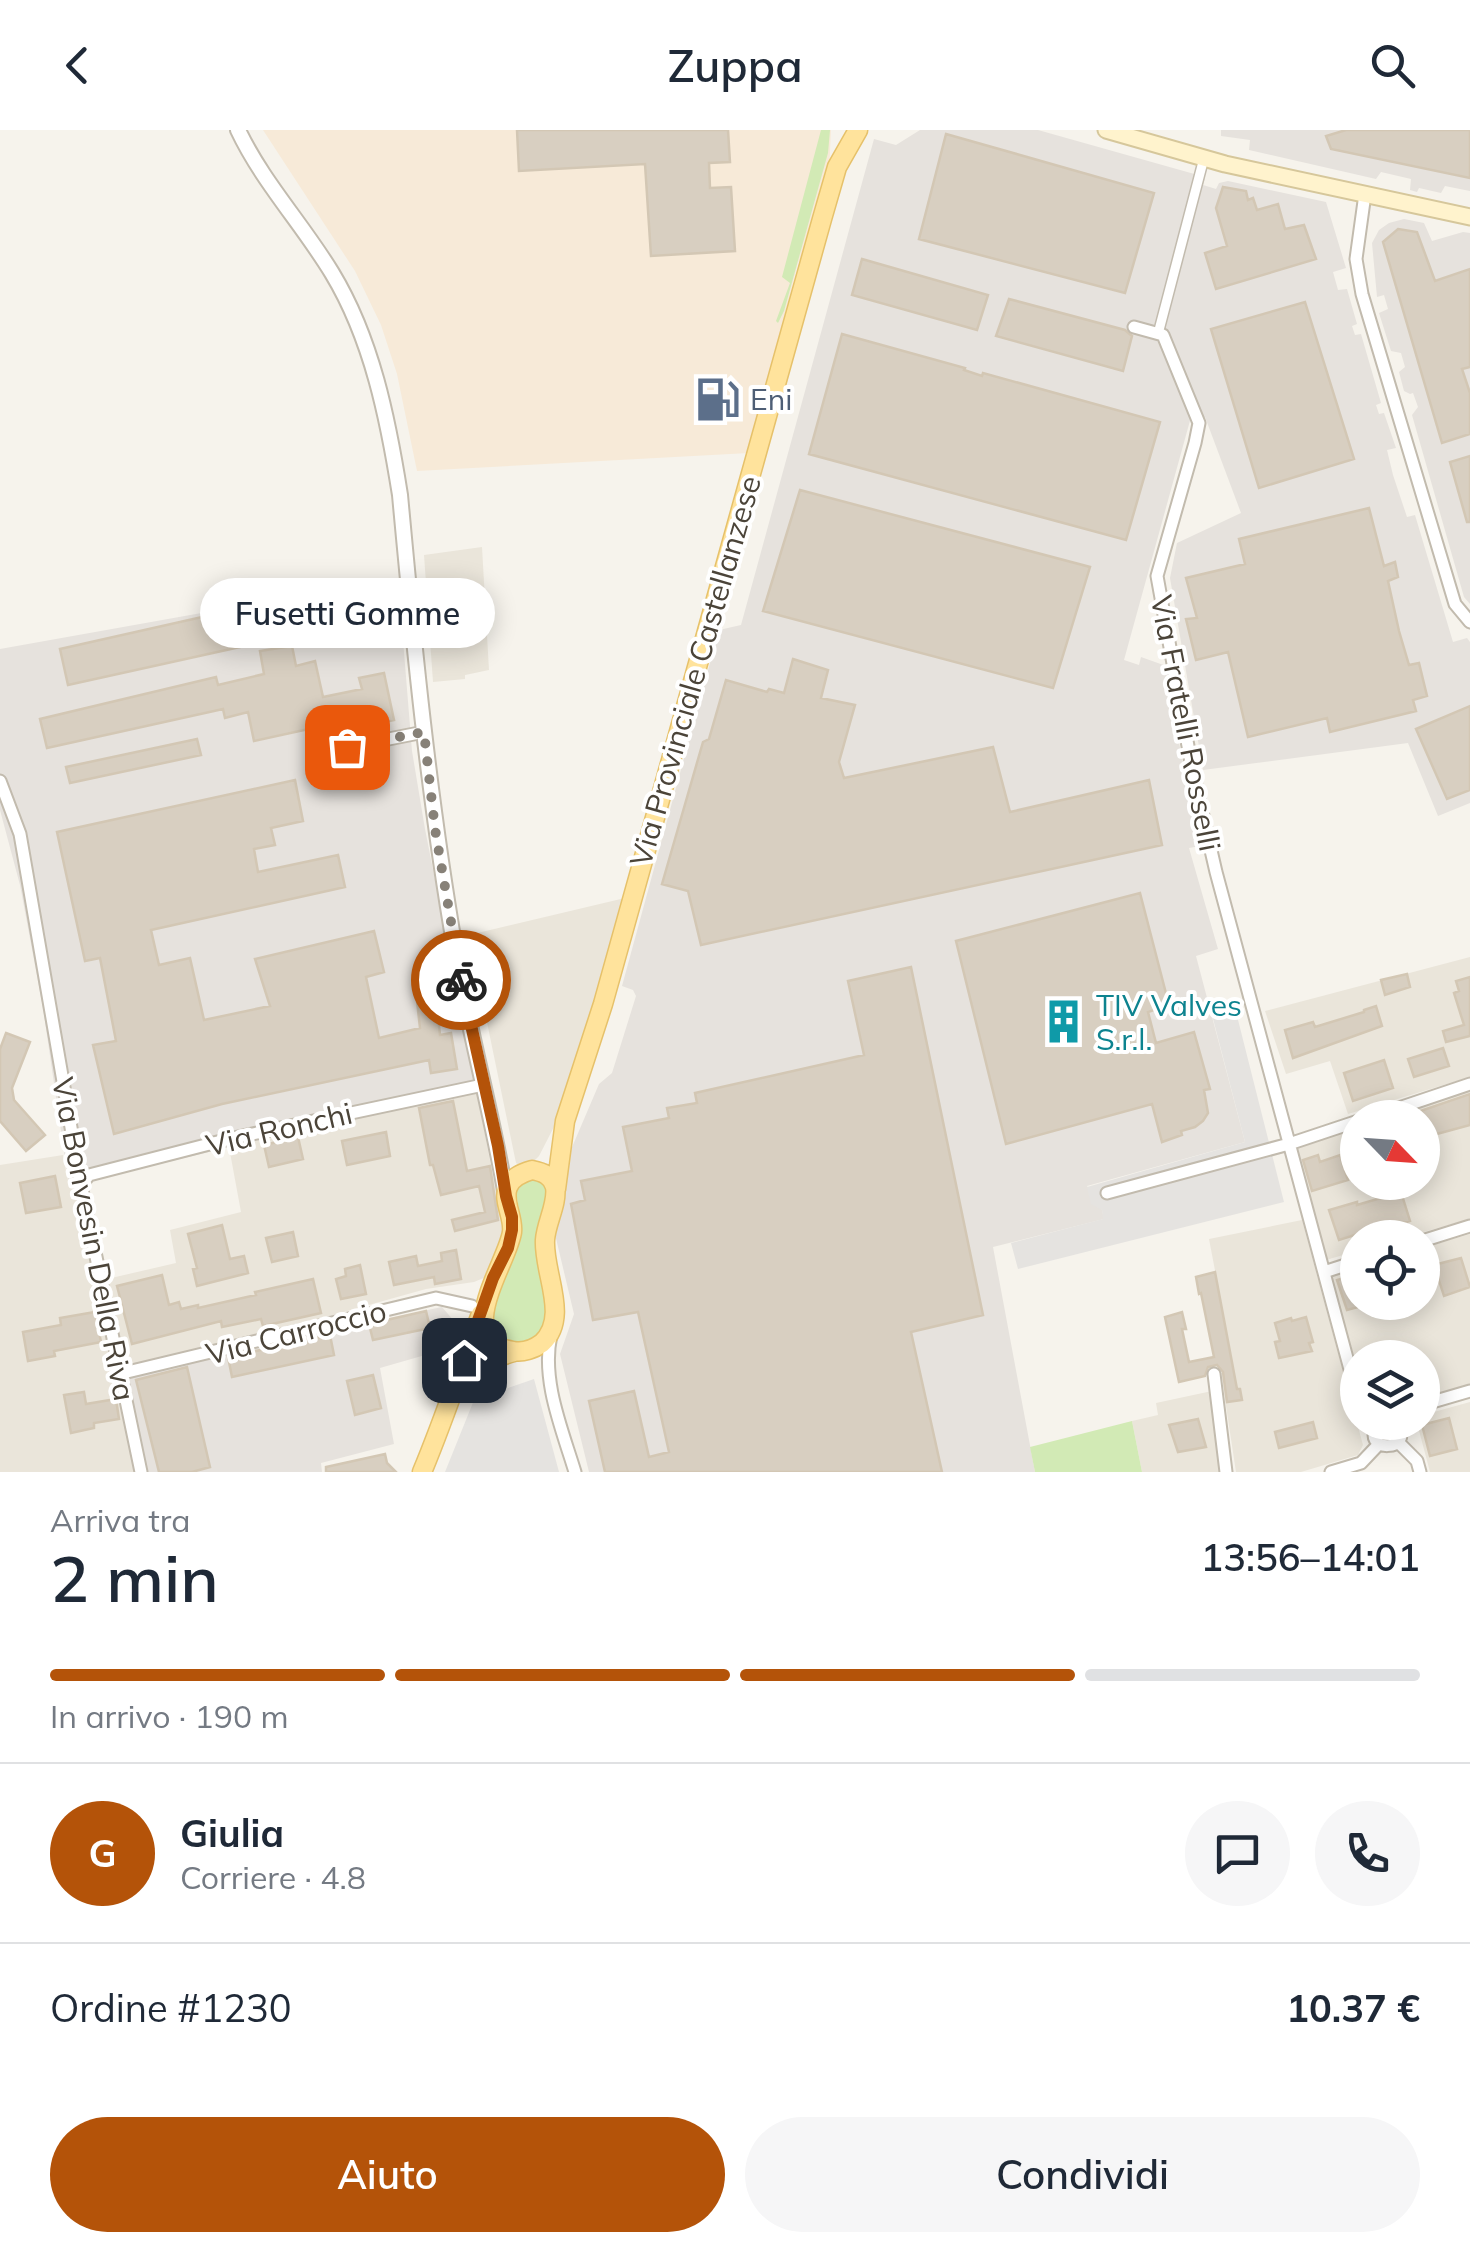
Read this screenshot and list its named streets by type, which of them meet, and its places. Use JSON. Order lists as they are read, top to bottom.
{
  "streets": {
    "main road": ["Via Provinciale Castellanzese"],
    "street": [
      "Via Fratelli Rosselli",
      "Via Ronchi",
      "Via Bonvesin Della Riva",
      "Via Carroccio"
    ]
  },
  "crossings": [
    ["Via Ronchi", "Via Bonvesin Della Riva"],
    ["Via Bonvesin Della Riva", "Via Carroccio"]
  ],
  "places": {
    "fuel station": ["Eni"],
    "other": ["Fusetti Gomme"],
    "building": ["TIV Valves S.r.l."]
  },
  "north": "bottom right",
  "page": {
    "header": "Zuppa",
    "bubble": "Fusetti Gomme",
    "heading": ["2 min", "Arriva tra", "13:56–14:01"],
    "panel": [
      "Giulia",
      "Corriere · 4.8",
      "Ordine #1230",
      "10.37 €"
    ],
    "bar": "In arrivo · 190 m",
    "round": "G",
    "buttons": ["Aiuto", "Condividi"]
  }
}
